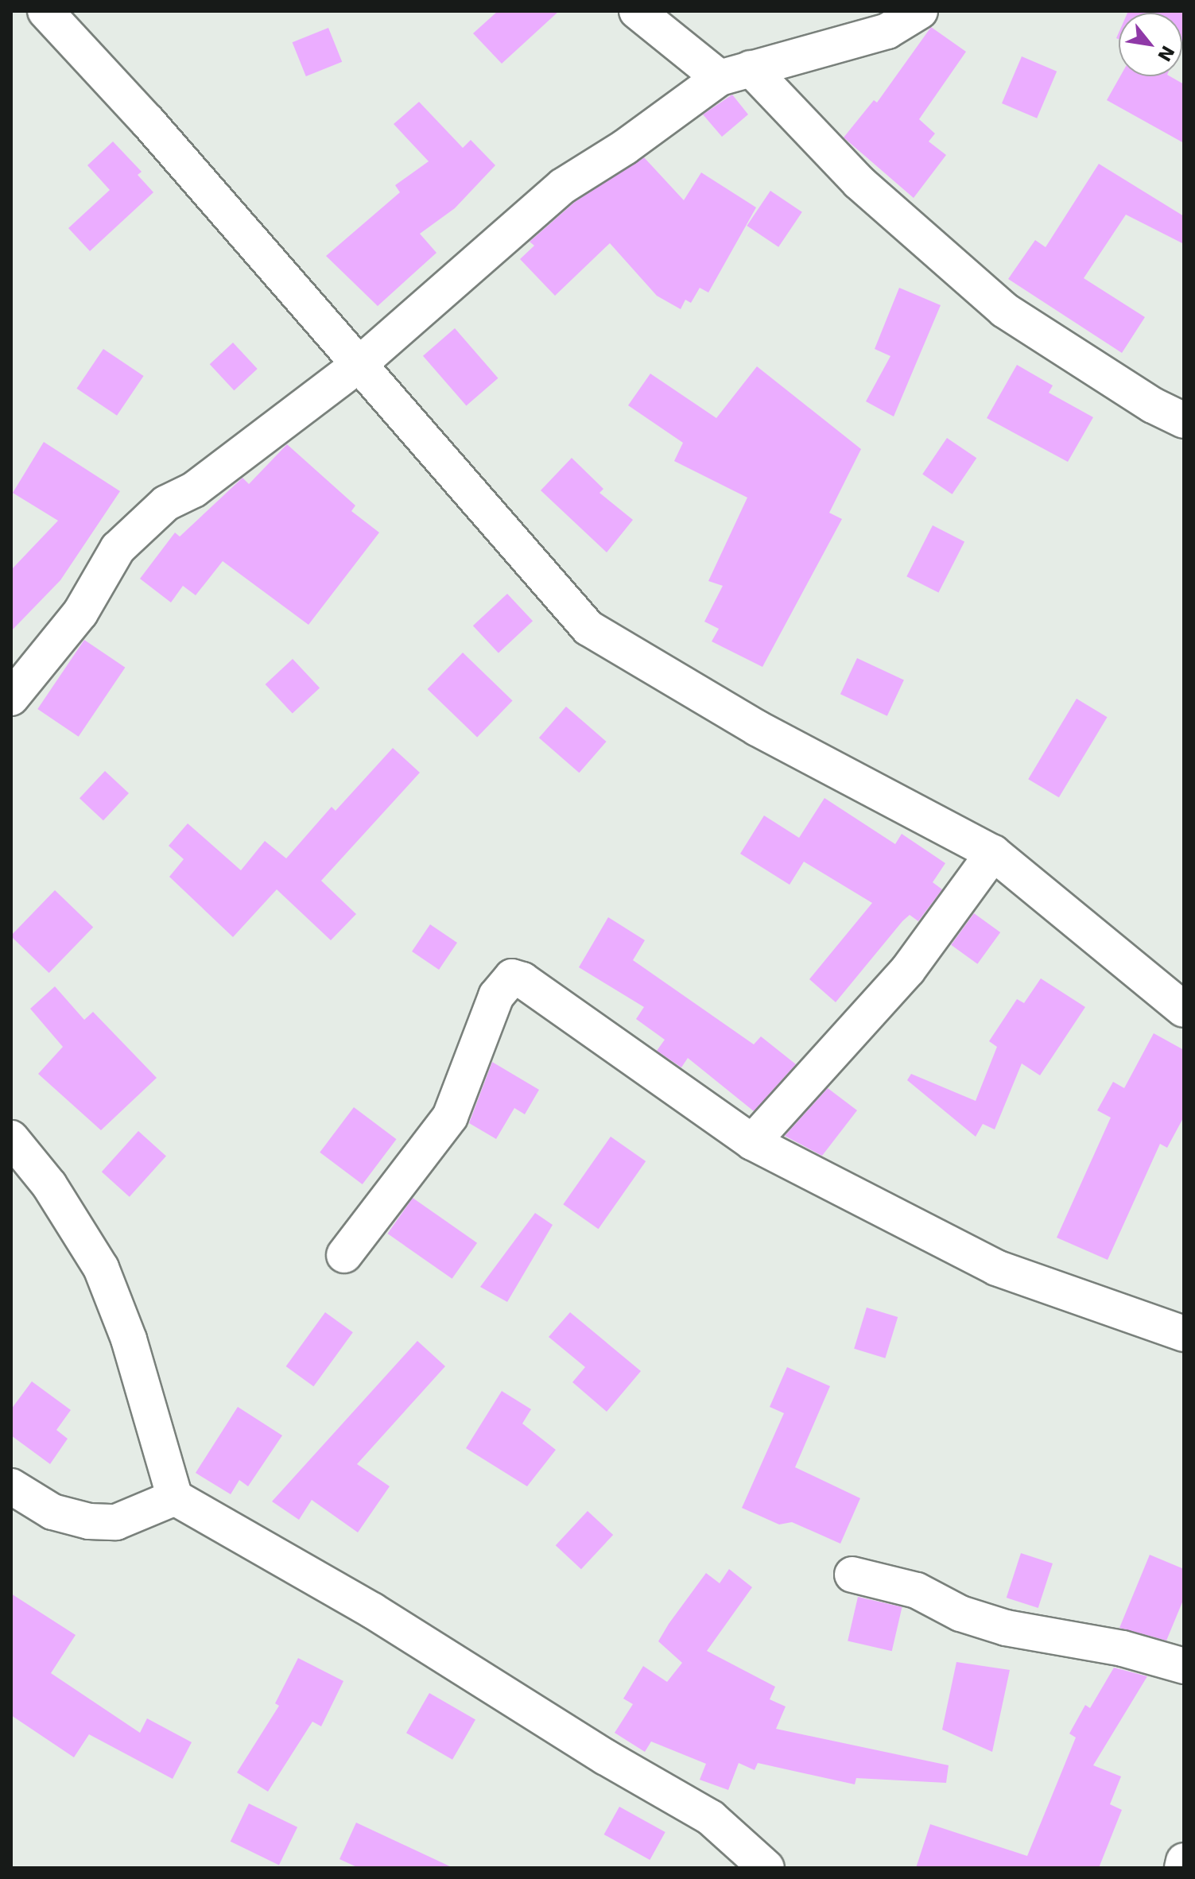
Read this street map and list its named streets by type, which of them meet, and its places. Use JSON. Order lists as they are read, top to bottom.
{
  "north": "bottom right"
}
